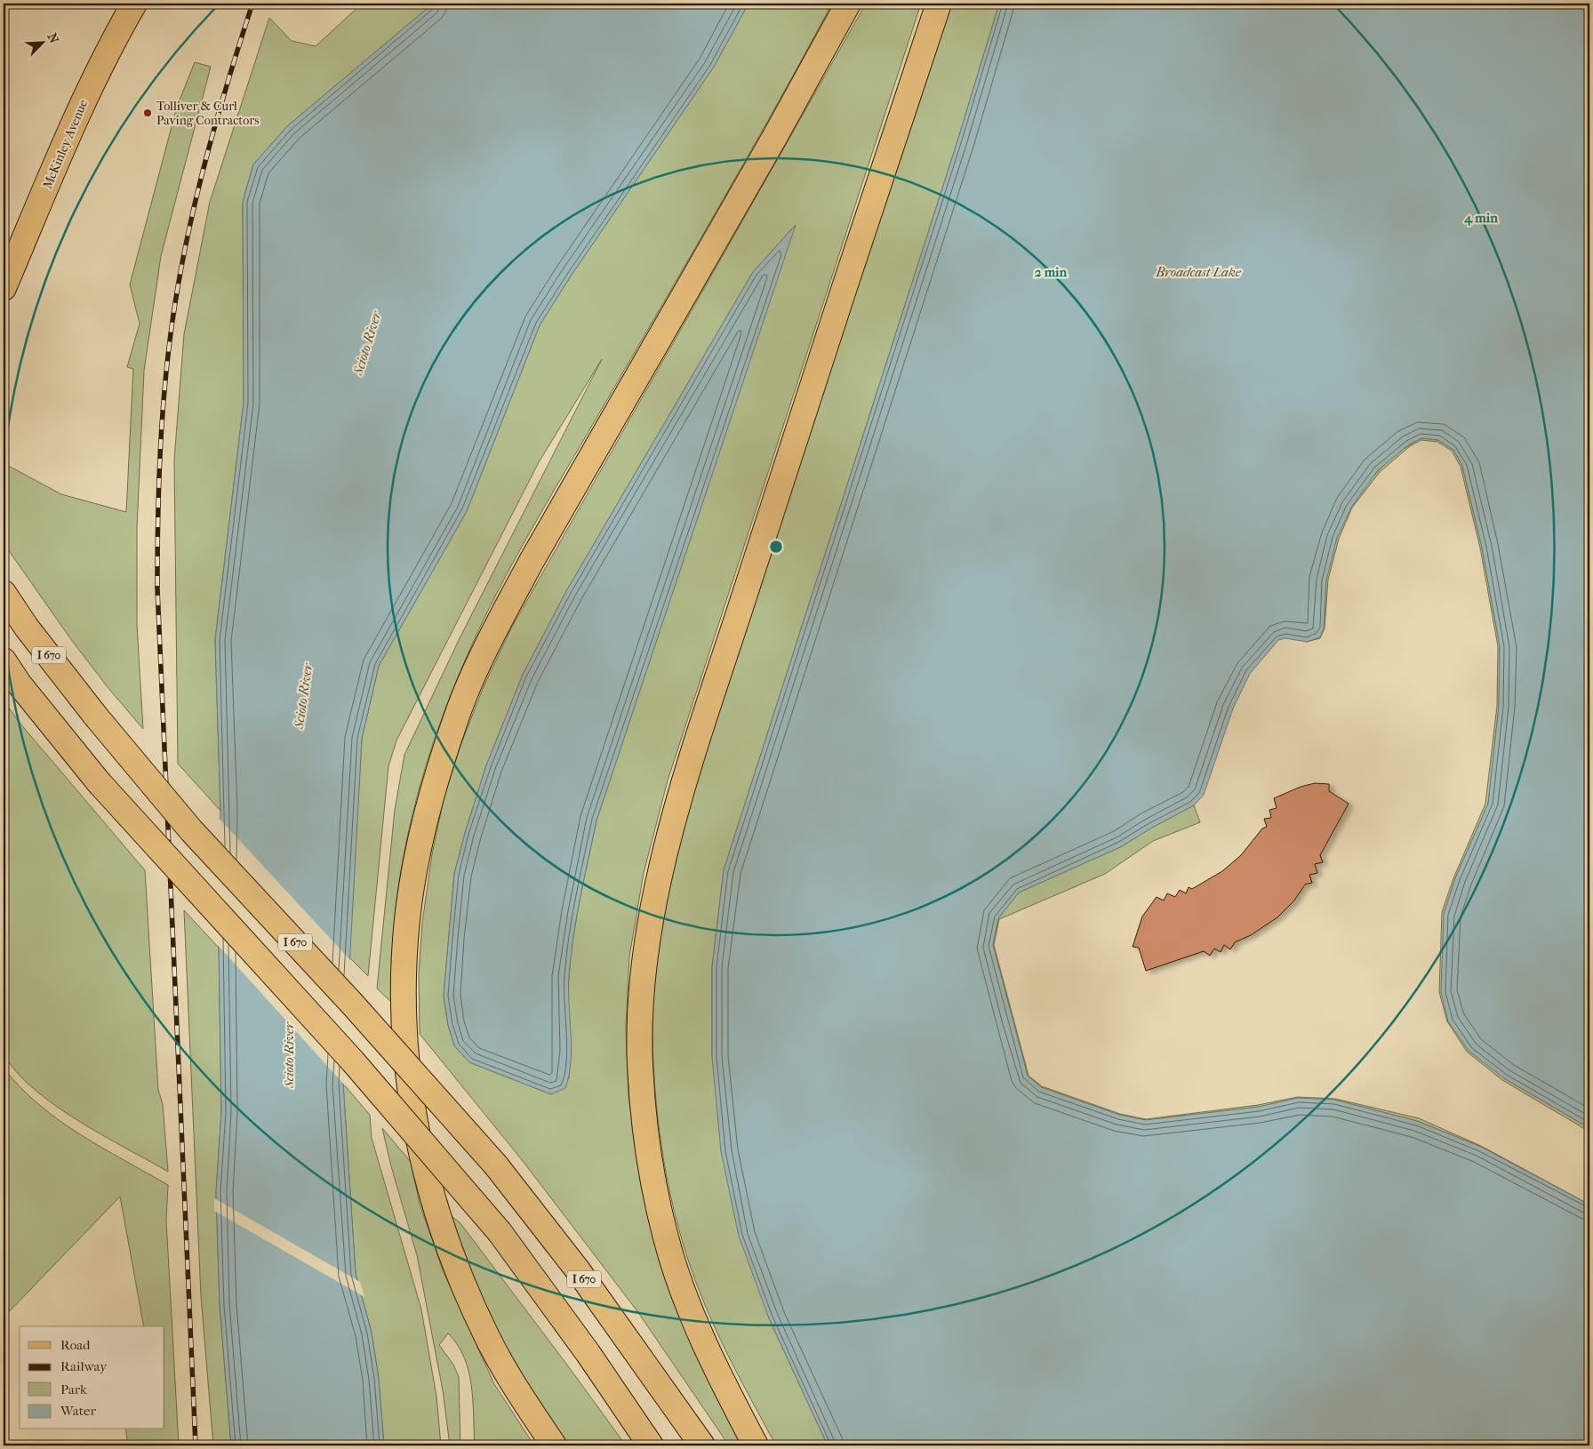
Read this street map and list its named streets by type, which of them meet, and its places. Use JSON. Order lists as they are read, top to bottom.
{
  "streets": {
    "main road": ["McKinley Avenue", "I 670"]
  },
  "water": ["Broadcast Lake", "Scioto River"],
  "places": ["Tolliver & Curl Paving Contractors"],
  "legend": [
    "Road",
    "Railway",
    "Park",
    "Water"
  ],
  "north": "top right",
  "rings": ["4 min", "2 min"]
}
